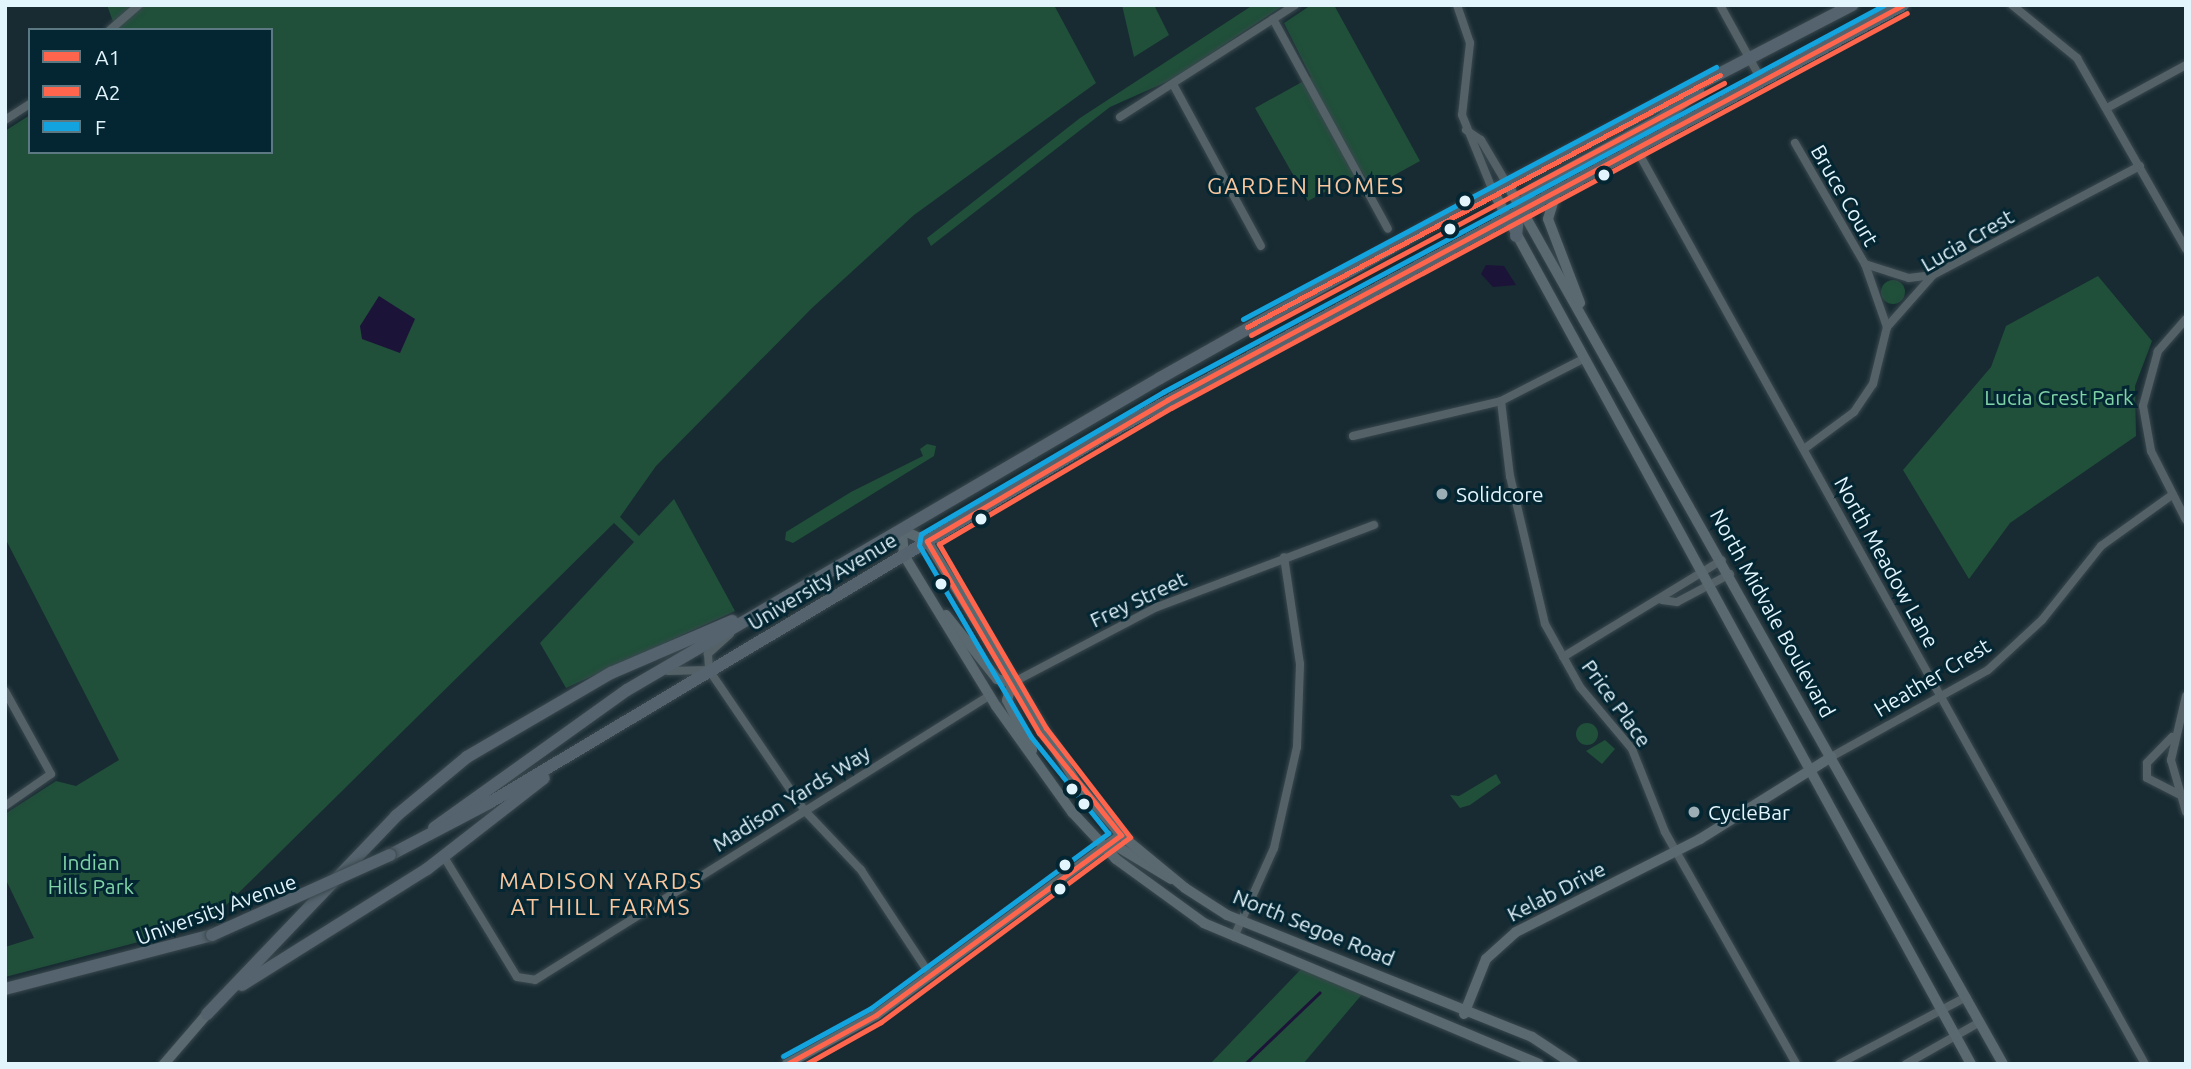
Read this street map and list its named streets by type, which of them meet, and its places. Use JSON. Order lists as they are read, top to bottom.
{
  "streets": {
    "main road": ["University Avenue"],
    "street": [
      "Bruce Court",
      "Lucia Crest",
      "North Meadow Lane",
      "Frey Street",
      "North Midvale Boulevard",
      "Heather Crest",
      "Price Place",
      "Madison Yards Way",
      "Kelab Drive",
      "North Segoe Road"
    ]
  },
  "crossings": [
    ["Bruce Court", "Lucia Crest"],
    ["Lucia Crest", "North Meadow Lane"],
    ["North Meadow Lane", "University Avenue"],
    ["North Meadow Lane", "Heather Crest"],
    ["University Avenue", "North Midvale Boulevard"],
    ["University Avenue", "North Segoe Road"],
    ["Frey Street", "North Segoe Road"],
    ["North Midvale Boulevard", "Heather Crest"],
    ["Heather Crest", "Price Place"],
    ["Heather Crest", "Kelab Drive"],
    ["Price Place", "Kelab Drive"],
    ["Madison Yards Way", "North Segoe Road"],
    ["Kelab Drive", "North Segoe Road"]
  ],
  "districts": ["GARDEN HOMES", "MADISON YARDS AT HILL FARMS"],
  "parks": ["Lucia Crest Park", "Indian Hills Park"],
  "places": ["Solidcore", "CycleBar"],
  "lines": ["transit line A1", "transit line F", "transit line A2"],
  "legend": ["A1", "A2", "F"]
}
